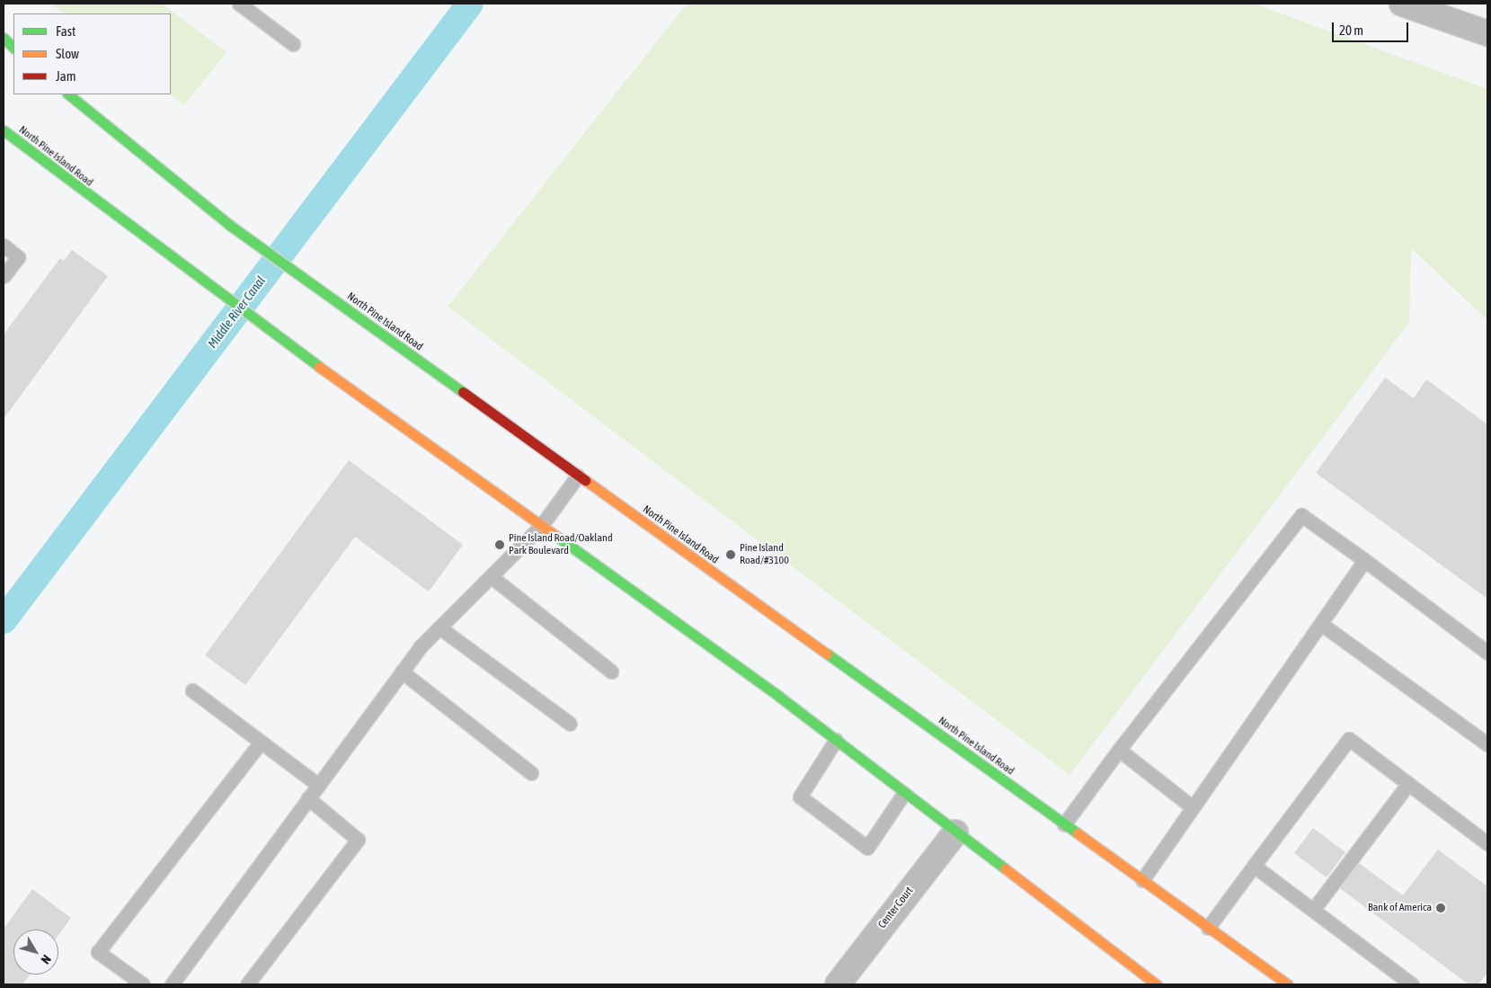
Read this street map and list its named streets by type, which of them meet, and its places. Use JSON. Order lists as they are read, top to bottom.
{
  "streets": {
    "main road": ["North Pine Island Road"],
    "street": ["Center Court"]
  },
  "crossings": [
    ["North Pine Island Road", "Center Court"]
  ],
  "water": ["Middle River Canal"],
  "places": ["Pine Island Road/Oakland Park Boulevard", "Pine Island Road/#3100", "Bank of America"],
  "legend": ["Fast", "Slow", "Jam"],
  "scale_bar": "20 m",
  "north": "bottom right"
}
